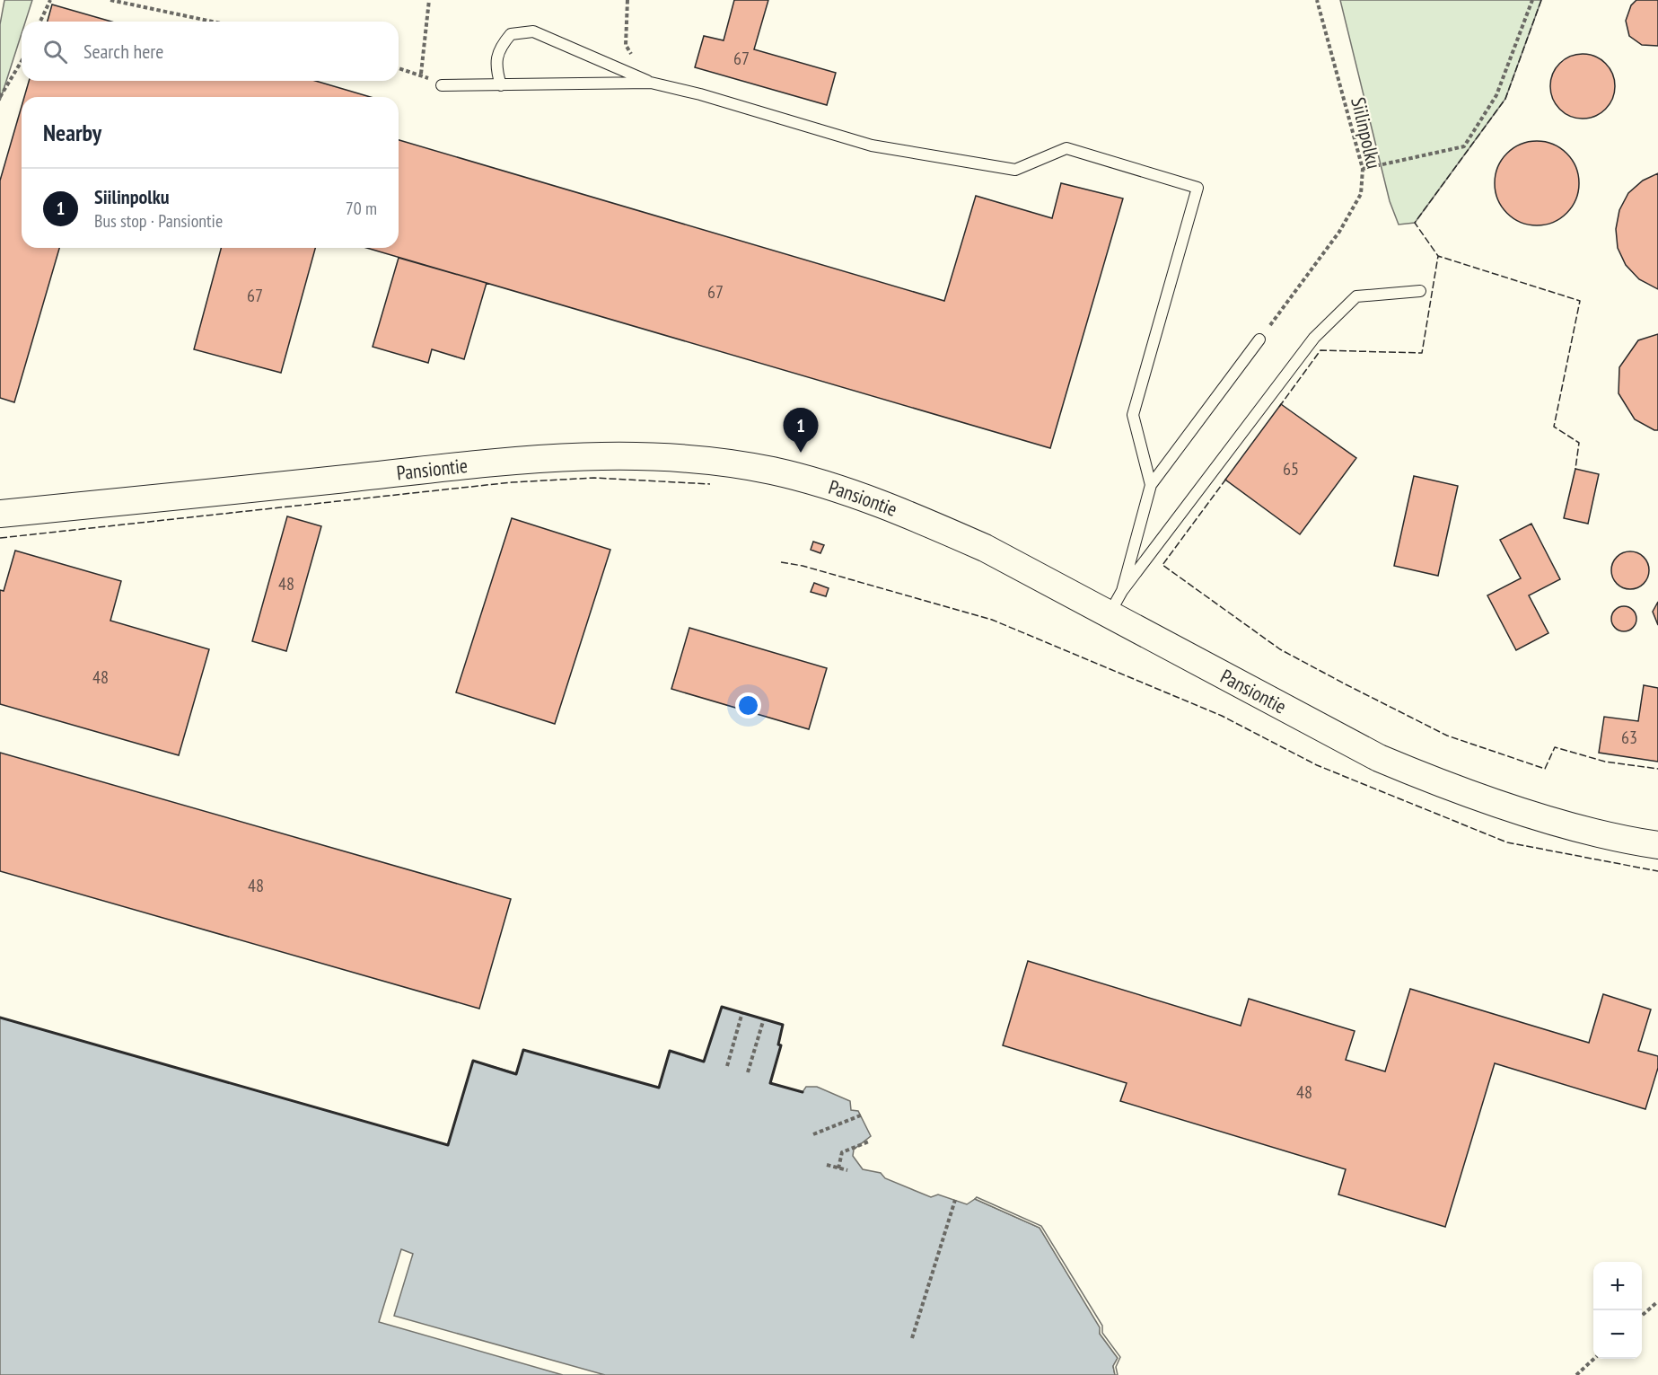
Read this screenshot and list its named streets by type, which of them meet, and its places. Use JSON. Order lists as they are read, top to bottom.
{
  "streets": {
    "street": ["Pansiontie"],
    "path": ["Siilinpolku"]
  },
  "house_numbers": [
    "67",
    "67",
    "67",
    "65",
    "48",
    "48",
    "63",
    "48",
    "48"
  ],
  "page": {
    "search": "Search here",
    "heading": "Nearby",
    "list": [
      {
        "mark": "1",
        "name": "Siilinpolku",
        "note": "Bus stop · Pansiontie",
        "value": "70 m"
      }
    ],
    "pins": "1",
    "map_buttons": ["+", "−"]
  }
}
